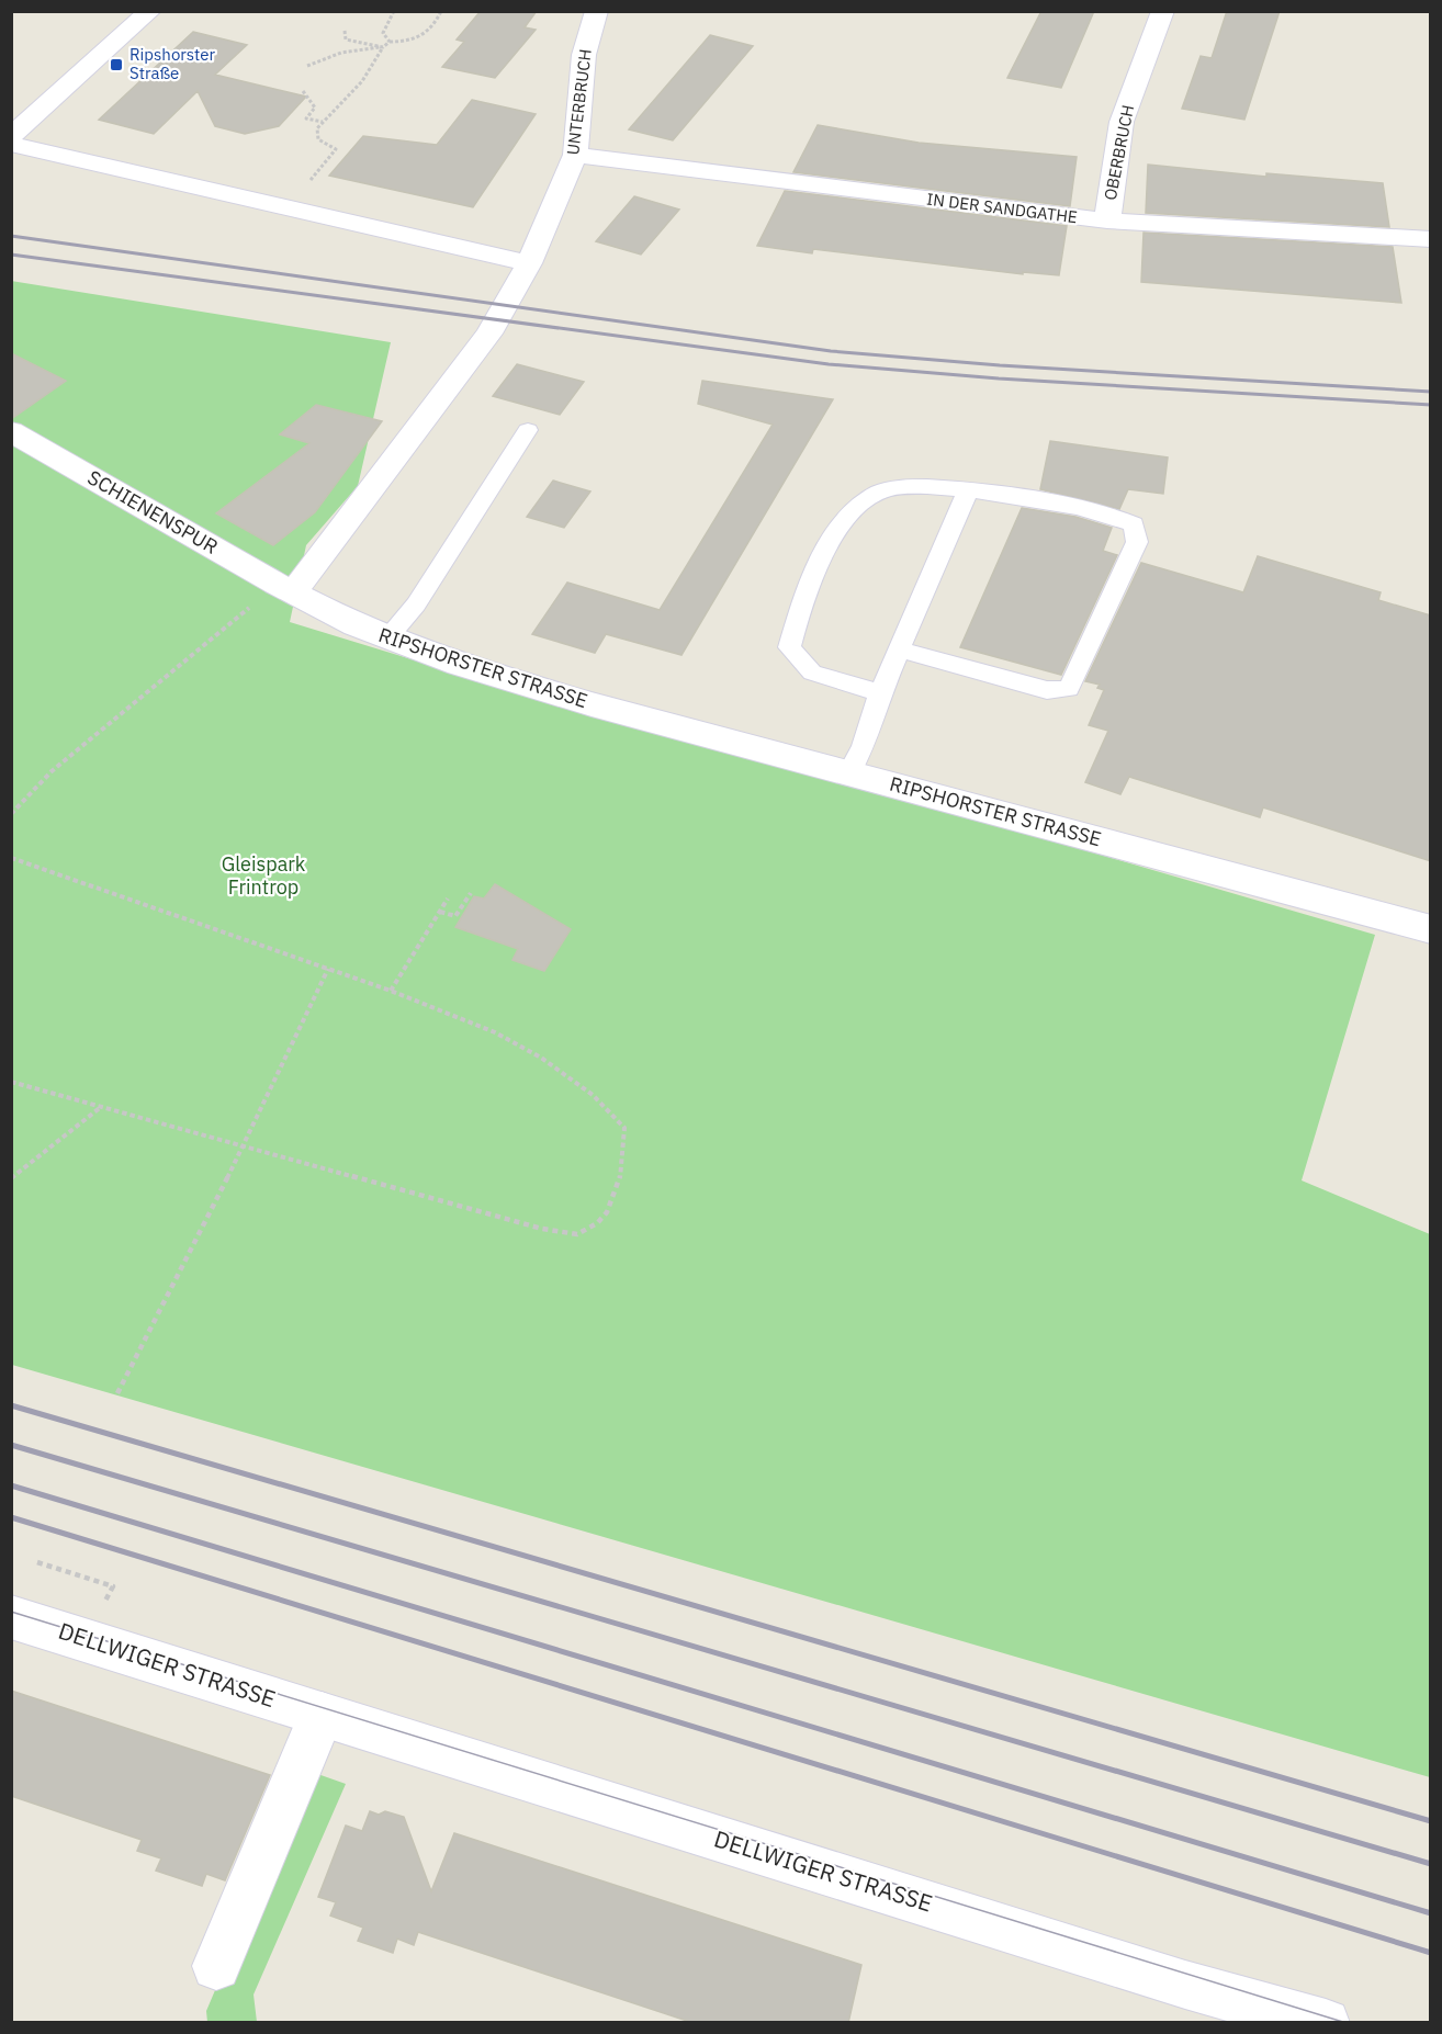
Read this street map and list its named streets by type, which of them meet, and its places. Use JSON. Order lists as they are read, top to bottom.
{
  "streets": {
    "street": [
      "UNTERBRUCH",
      "OBERBRUCH",
      "IN DER SANDGATHE",
      "SCHIENENSPUR",
      "RIPSHORSTER STRASSE",
      "DELLWIGER STRASSE"
    ]
  },
  "crossings": [
    ["UNTERBRUCH", "IN DER SANDGATHE"],
    ["OBERBRUCH", "IN DER SANDGATHE"],
    ["SCHIENENSPUR", "RIPSHORSTER STRASSE"]
  ],
  "parks": ["Gleispark Frintrop"],
  "places": {
    "transit": ["Ripshorster Straße"]
  }
}
